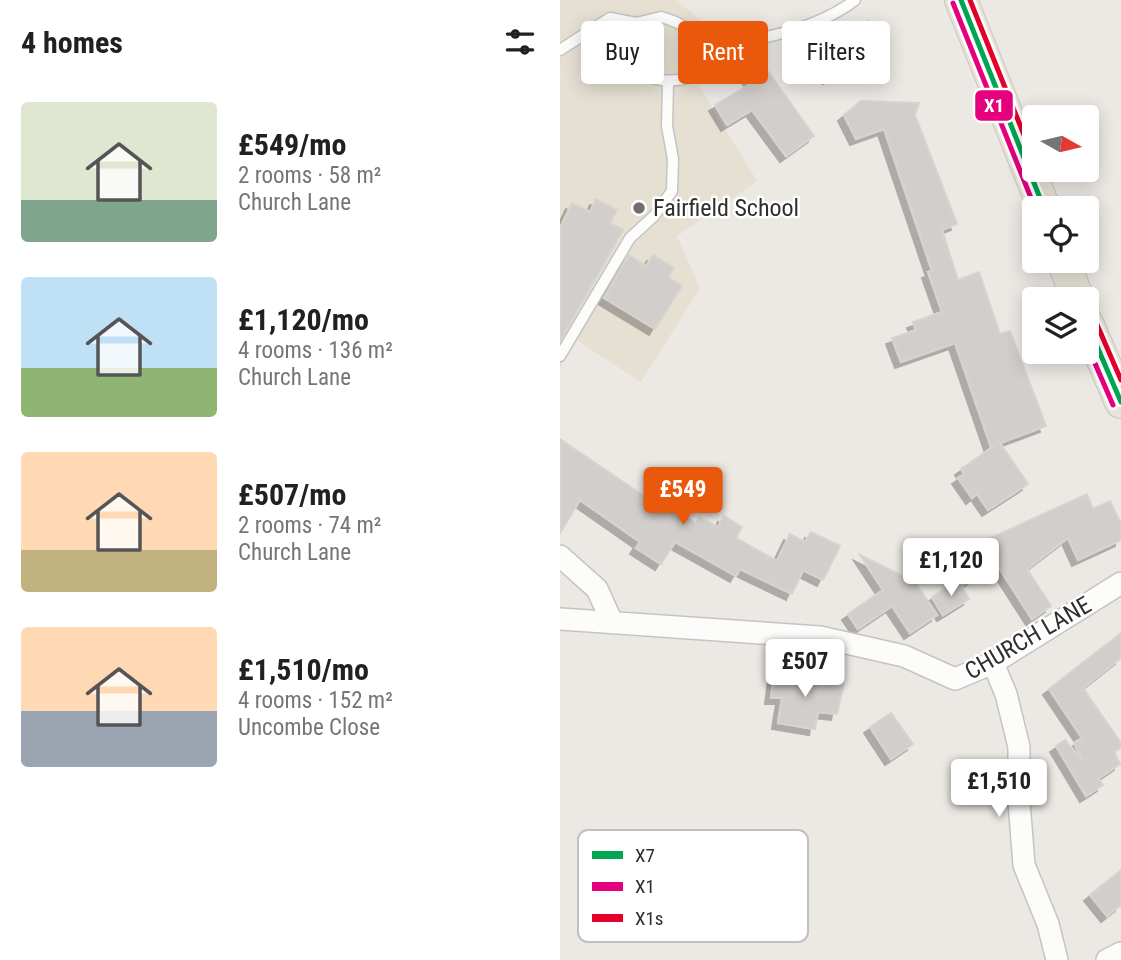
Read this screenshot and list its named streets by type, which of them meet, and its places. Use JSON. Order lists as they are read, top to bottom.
{
  "streets": {
    "street": ["CHURCH LANE"]
  },
  "places": ["Fairfield School"],
  "lines": ["transit line X7", "transit line X1s", "transit line X1"],
  "legend": ["X7", "X1", "X1s"],
  "north": "right",
  "page": {
    "heading": "4 homes",
    "chip": ["Buy", "Rent", "Filters"],
    "list": [
      {
        "name": "£549/mo",
        "note": "2 rooms · 58 m² · Church Lane"
      },
      {
        "name": "£1,120/mo",
        "note": "4 rooms · 136 m² · Church Lane"
      },
      {
        "name": "£507/mo",
        "note": "2 rooms · 74 m² · Church Lane"
      },
      {
        "name": "£1,510/mo",
        "note": "4 rooms · 152 m² · Uncombe Close"
      }
    ],
    "price": [
      "£549",
      "£1,120",
      "£507",
      "£1,510"
    ]
  }
}
